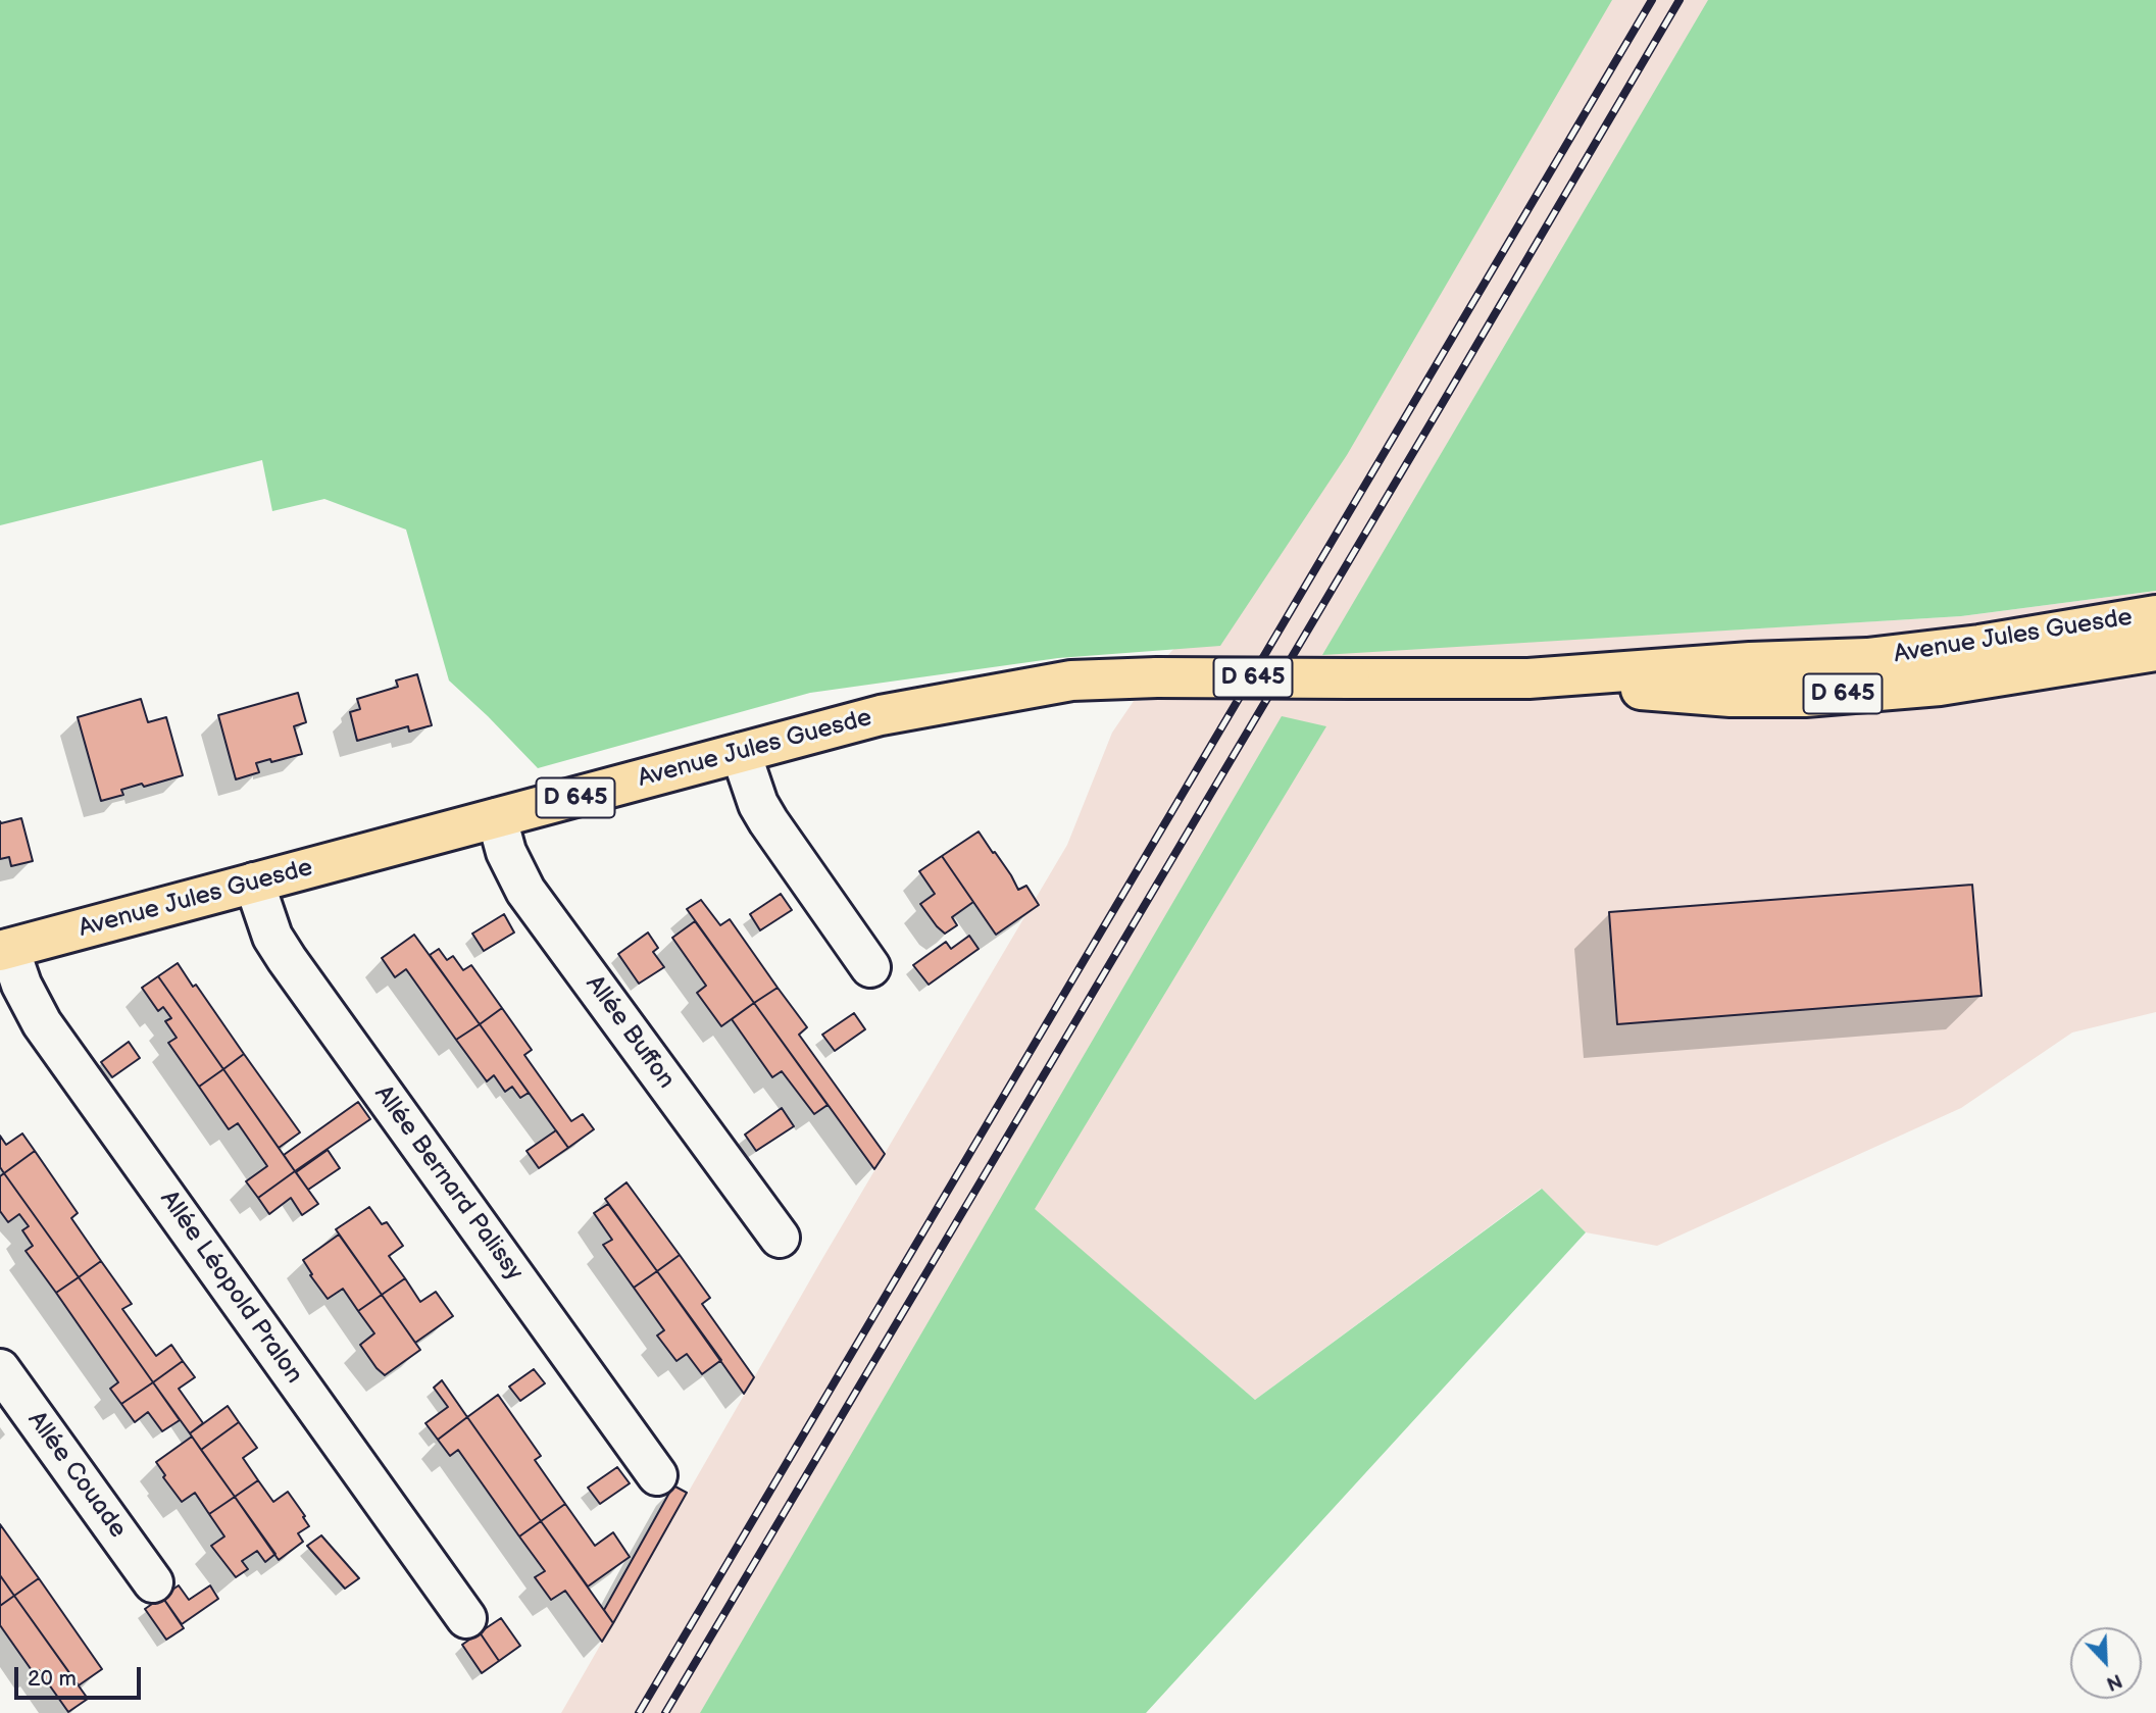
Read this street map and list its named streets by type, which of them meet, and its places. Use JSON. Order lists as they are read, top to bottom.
{
  "streets": {
    "main road": ["Avenue Jules Guesde", "D 645"],
    "street": [
      "Allée Buffon",
      "Allée Bernard Palissy",
      "Allée Léopold Pralon",
      "Allée Couade"
    ]
  },
  "crossings": [
    ["Avenue Jules Guesde", "Allée Buffon"],
    ["Avenue Jules Guesde", "Allée Bernard Palissy"],
    ["Avenue Jules Guesde", "Allée Léopold Pralon"]
  ],
  "scale_bar": "20 m",
  "north": "bottom right"
}
